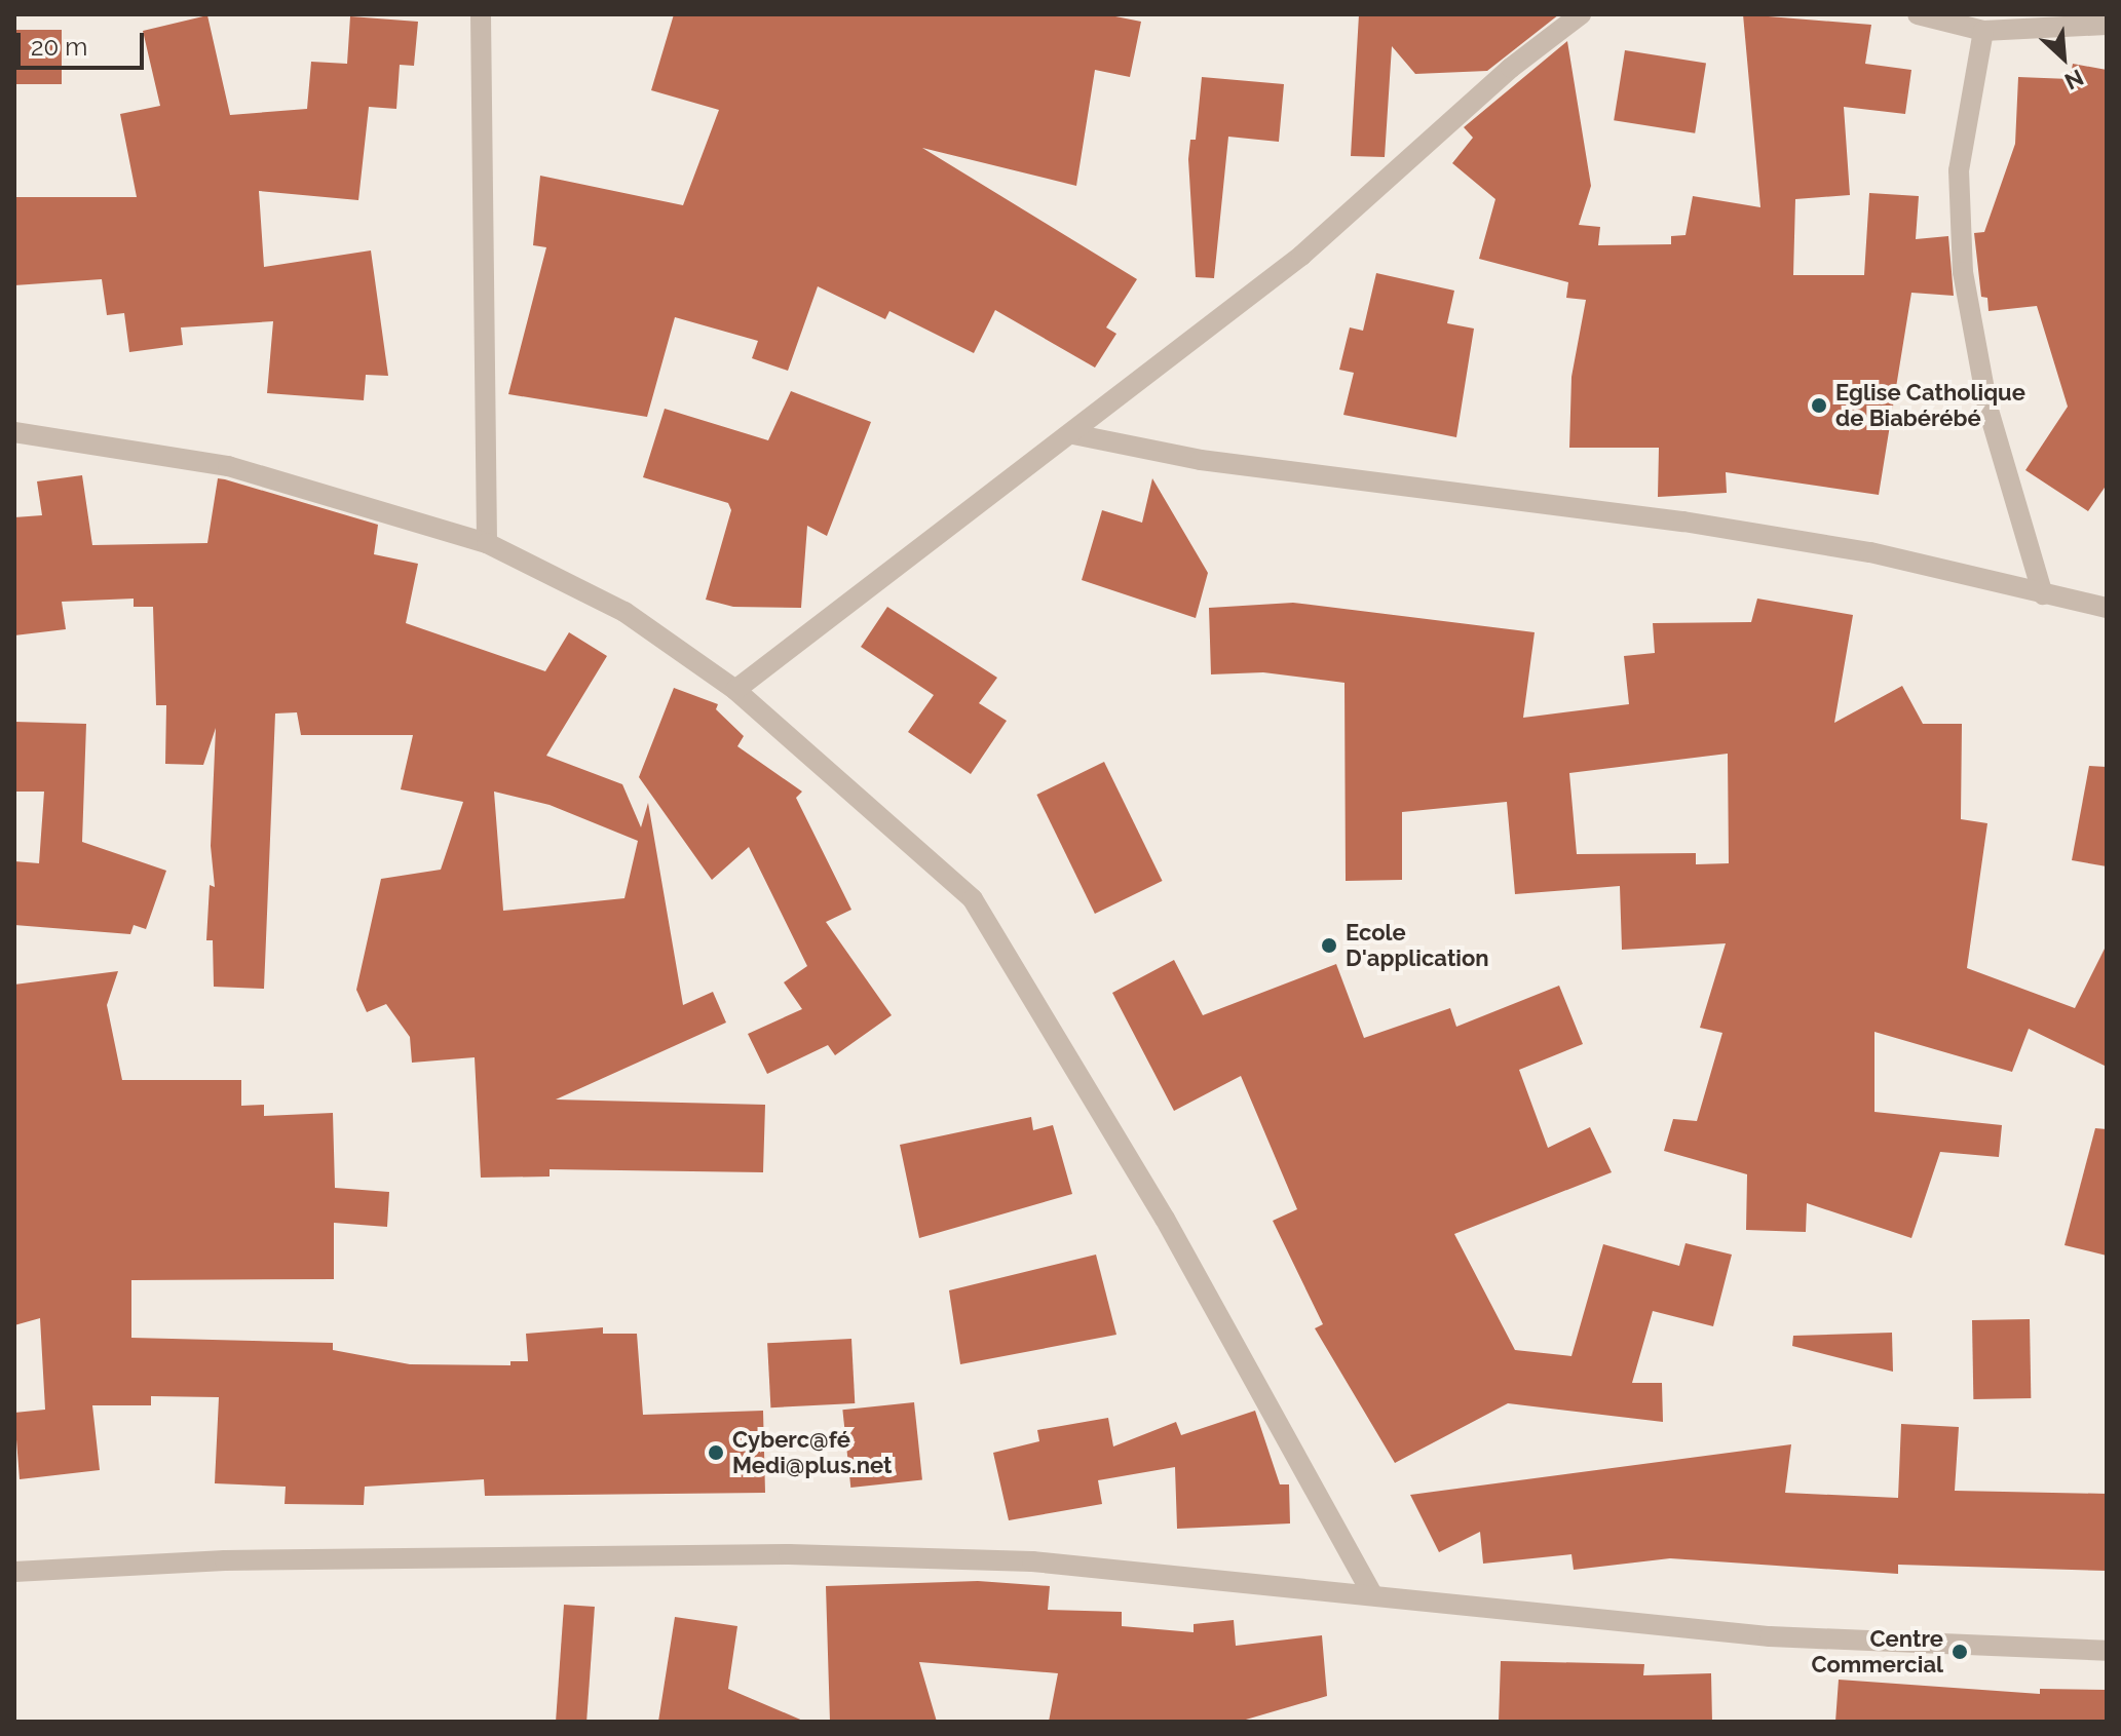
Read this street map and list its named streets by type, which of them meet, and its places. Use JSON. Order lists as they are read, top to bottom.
{
  "places": [
    "Eglise Catholique de Biabérébé",
    "Ecole D'application",
    "Cyberc@fé Medi@plus.net",
    "Centre Commercial"
  ],
  "scale_bar": "20 m",
  "north": "bottom right"
}
